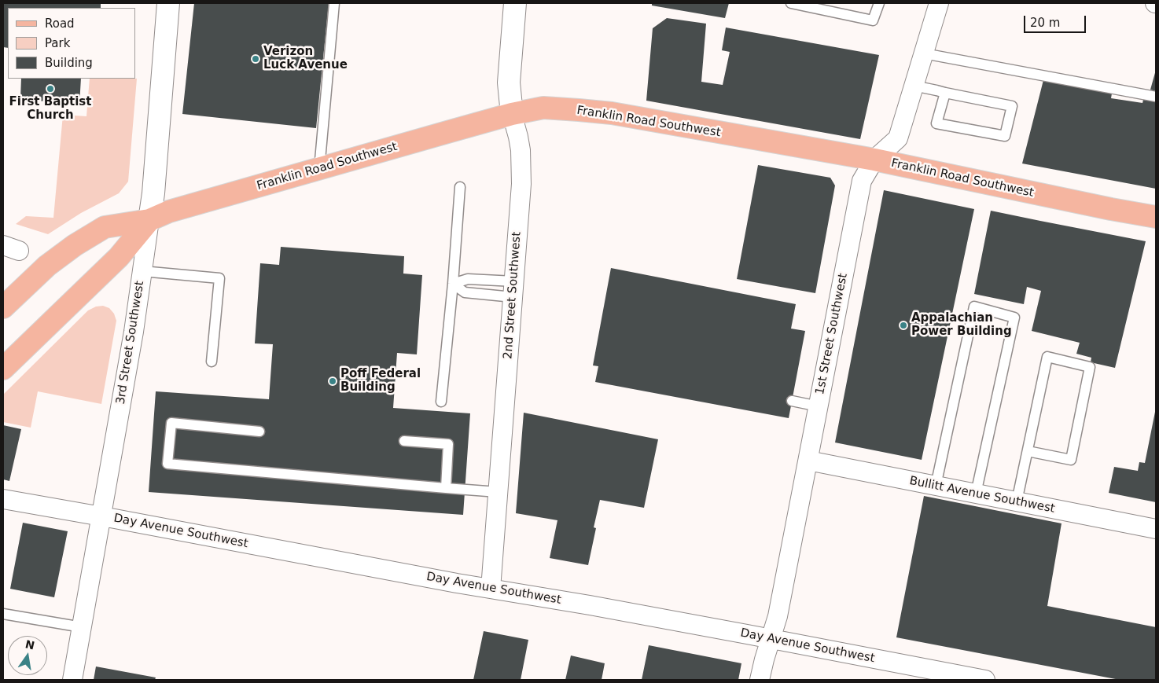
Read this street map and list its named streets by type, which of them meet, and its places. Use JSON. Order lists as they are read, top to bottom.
{
  "streets": {
    "main road": ["Franklin Road Southwest"],
    "street": [
      "2nd Street Southwest",
      "1st Street Southwest",
      "3rd Street Southwest",
      "Bullitt Avenue Southwest",
      "Day Avenue Southwest"
    ]
  },
  "crossings": [
    ["Franklin Road Southwest", "2nd Street Southwest"],
    ["Franklin Road Southwest", "1st Street Southwest"],
    ["Franklin Road Southwest", "3rd Street Southwest"],
    ["2nd Street Southwest", "Day Avenue Southwest"],
    ["1st Street Southwest", "Bullitt Avenue Southwest"],
    ["1st Street Southwest", "Day Avenue Southwest"],
    ["3rd Street Southwest", "Day Avenue Southwest"]
  ],
  "places": [
    "Verizon Luck Avenue",
    "First Baptist Church",
    "Appalachian Power Building",
    "Poff Federal Building"
  ],
  "legend": ["Road", "Park", "Building"],
  "scale_bar": "20 m",
  "north": "top"
}
